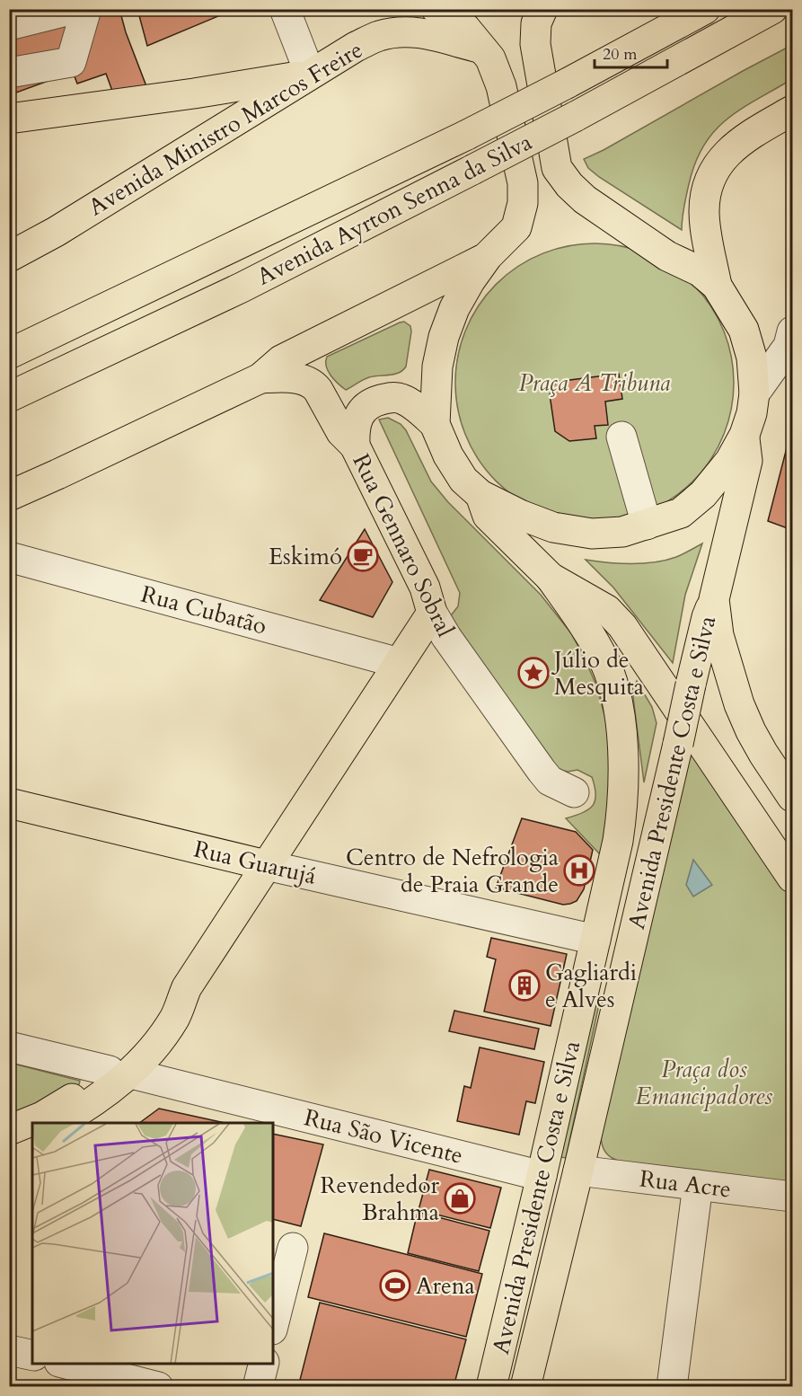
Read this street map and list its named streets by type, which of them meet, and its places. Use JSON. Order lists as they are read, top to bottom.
{
  "streets": {
    "main road": [
      "Avenida Ministro Marcos Freire",
      "Avenida Ayrton Senna da Silva",
      "Rua Gennaro Sobral",
      "Avenida Presidente Costa e Silva",
      "Rua Guarujá"
    ],
    "street": ["Rua Cubatão", "Rua São Vicente", "Rua Acre"]
  },
  "crossings": [
    ["Avenida Presidente Costa e Silva", "Rua Guarujá"],
    ["Avenida Presidente Costa e Silva", "Rua São Vicente"],
    ["Avenida Presidente Costa e Silva", "Rua Acre"]
  ],
  "parks": ["Praça A Tribuna", "Praça dos Emancipadores"],
  "places": {
    "cafe": ["Eskimó"],
    "place": ["Júlio de Mesquita"],
    "hospital": ["Centro de Nefrologia de Praia Grande"],
    "building": ["Gagliardi e Alves"],
    "shop": ["Revendedor Brahma"],
    "sports": ["Arena"]
  },
  "scale_bar": "20 m"
}
